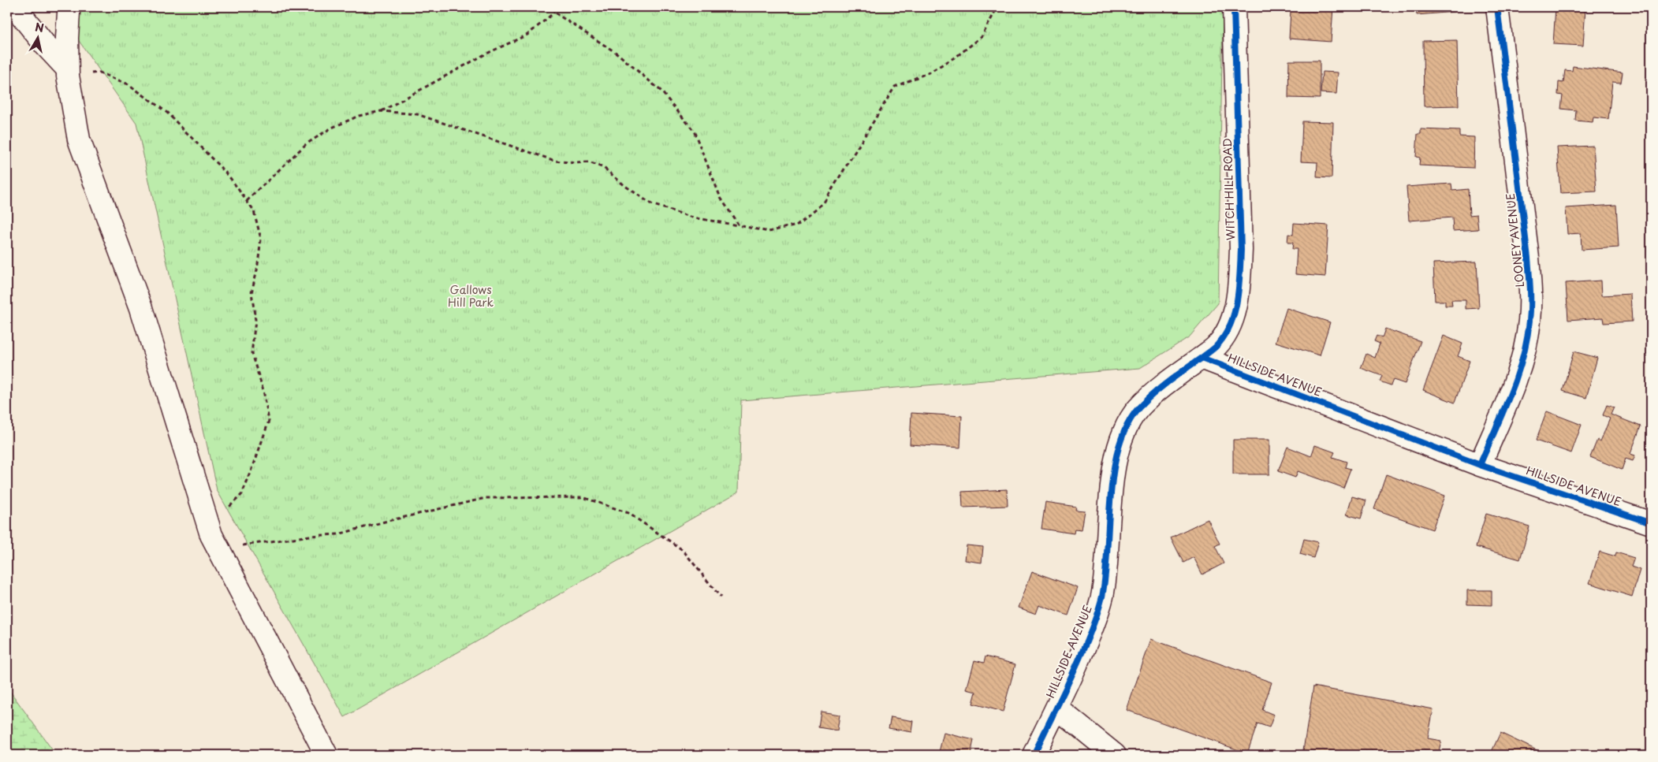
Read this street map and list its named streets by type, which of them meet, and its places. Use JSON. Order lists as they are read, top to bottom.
{
  "streets": {
    "street": ["WITCH HILL ROAD", "LOONEY AVENUE", "HILLSIDE AVENUE"]
  },
  "crossings": [
    ["WITCH HILL ROAD", "HILLSIDE AVENUE"],
    ["LOONEY AVENUE", "HILLSIDE AVENUE"]
  ],
  "parks": ["Gallows Hill Park"],
  "north": "top"
}
